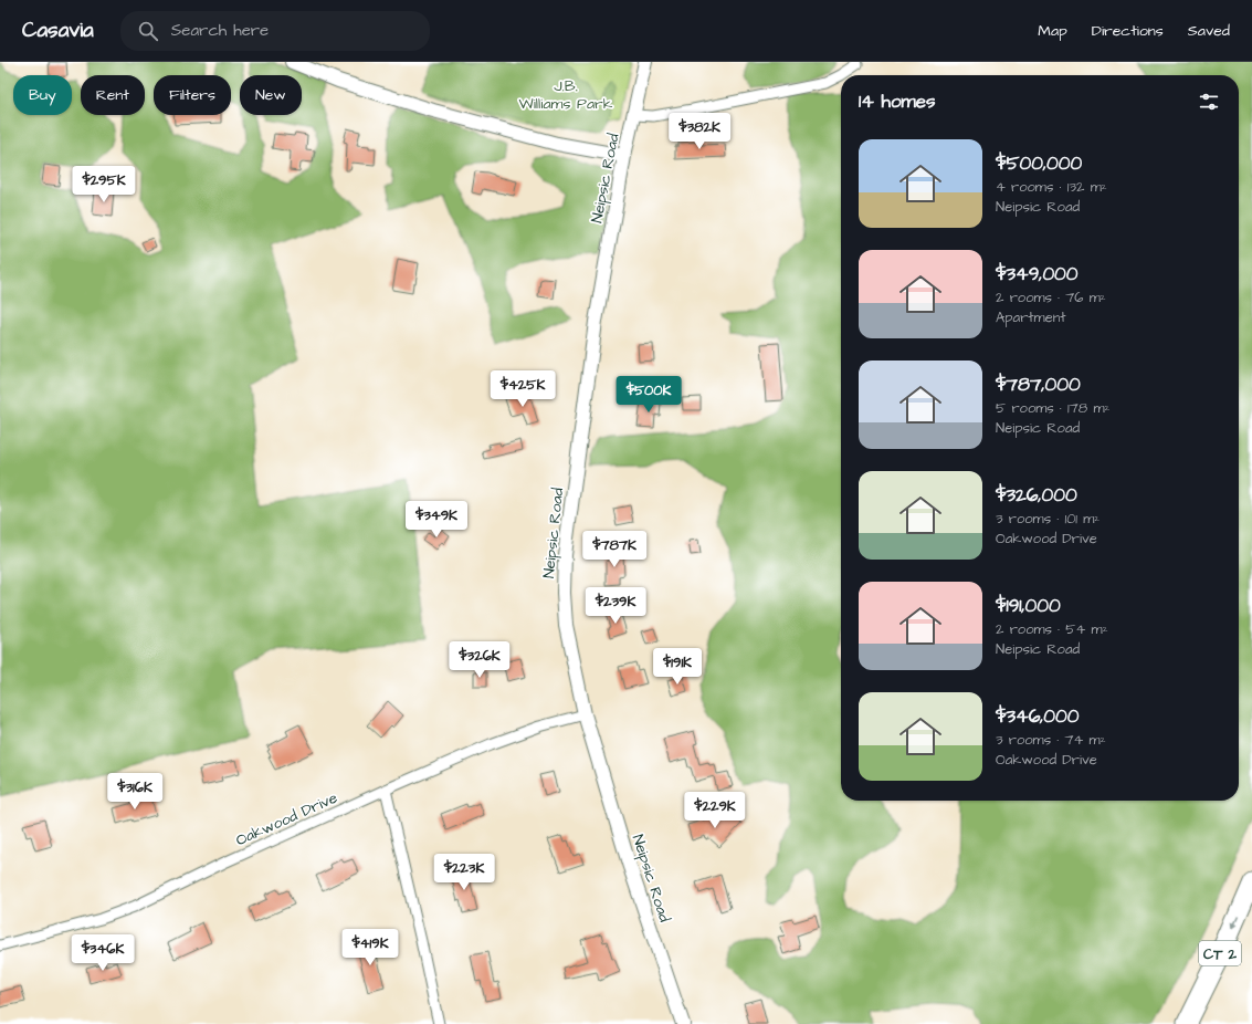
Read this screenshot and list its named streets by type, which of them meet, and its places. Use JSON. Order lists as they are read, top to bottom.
{
  "streets": {
    "highway": ["CT 2"],
    "street": ["Neipsic Road", "Oakwood Drive"]
  },
  "crossings": [
    ["Neipsic Road", "Oakwood Drive"]
  ],
  "parks": ["J.B. Williams Park"],
  "page": {
    "header": "Casavia",
    "search": "Search here",
    "nav": ["Map", "Directions", "Saved"],
    "chip": [
      "Buy",
      "Rent",
      "Filters",
      "New"
    ],
    "heading": "14 homes",
    "price": [
      "$382K",
      "$295K",
      "$425K",
      "$500K",
      "$349K",
      "$787K",
      "$239K",
      "$326K",
      "$191K",
      "$316K",
      "$229K",
      "$223K",
      "$419K",
      "$346K"
    ],
    "list": [
      {
        "name": "$500,000",
        "note": "4 rooms · 132 m² · Neipsic Road"
      },
      {
        "name": "$349,000",
        "note": "2 rooms · 76 m² · Apartment"
      },
      {
        "name": "$787,000",
        "note": "5 rooms · 178 m² · Neipsic Road"
      },
      {
        "name": "$326,000",
        "note": "3 rooms · 101 m² · Oakwood Drive"
      },
      {
        "name": "$191,000",
        "note": "2 rooms · 54 m² · Neipsic Road"
      },
      {
        "name": "$346,000",
        "note": "3 rooms · 74 m² · Oakwood Drive"
      }
    ]
  }
}
